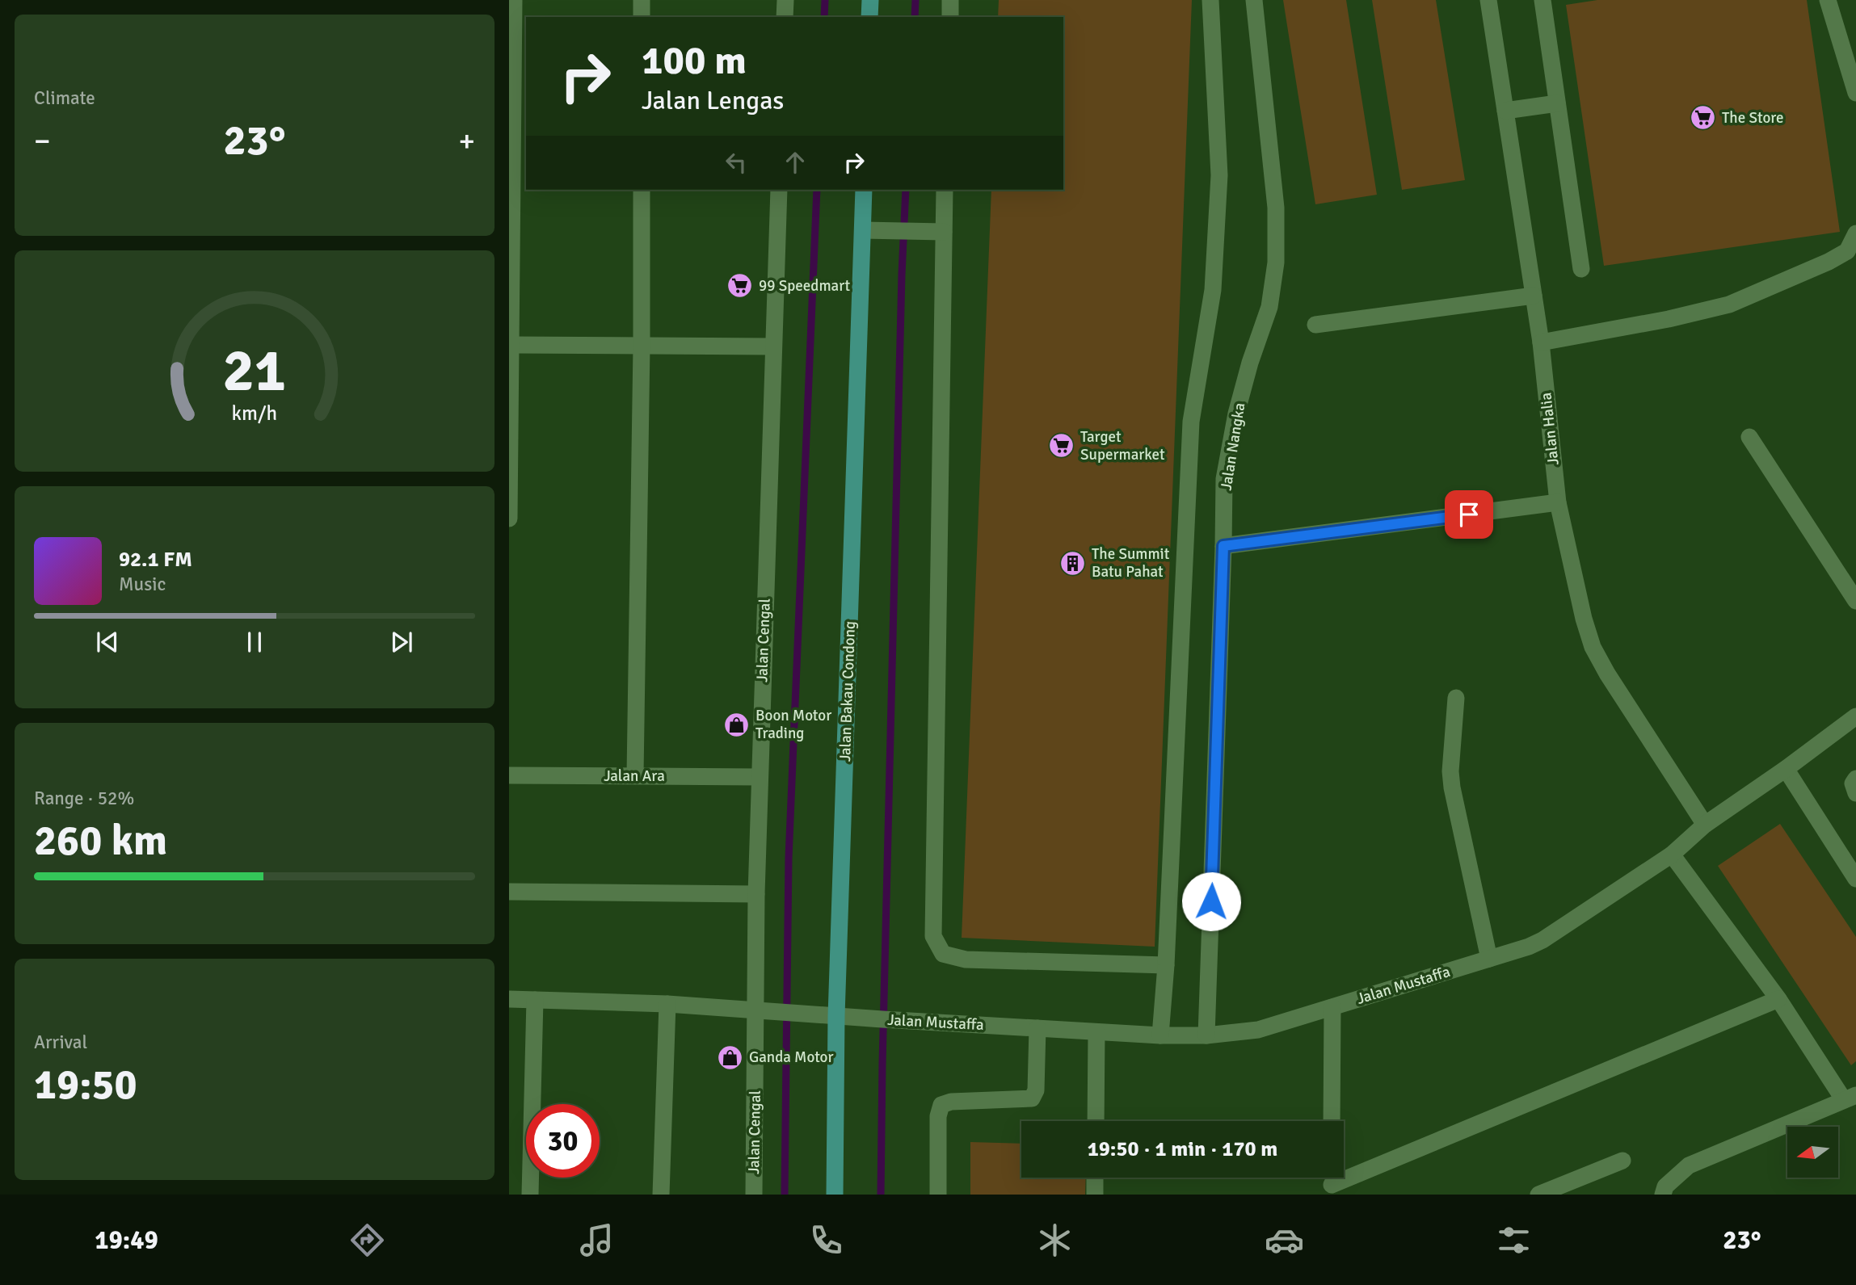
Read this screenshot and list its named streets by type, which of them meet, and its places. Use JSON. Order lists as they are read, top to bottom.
{
  "streets": {
    "main road": ["Jalan Bakau Condong"],
    "street": [
      "Jalan Halia",
      "Jalan Nangka",
      "Jalan Cengal",
      "Jalan Ara",
      "Jalan Mustaffa"
    ]
  },
  "crossings": [
    ["Jalan Halia", "Jalan Mustaffa"],
    ["Jalan Nangka", "Jalan Mustaffa"],
    ["Jalan Cengal", "Jalan Ara"],
    ["Jalan Cengal", "Jalan Mustaffa"],
    ["Jalan Bakau Condong", "Jalan Mustaffa"]
  ],
  "places": {
    "supermarket": ["The Store", "99 Speedmart", "Target Supermarket"],
    "building": ["The Summit Batu Pahat"],
    "shop": ["Boon Motor Trading", "Ganda Motor"]
  },
  "north": "left",
  "page": {
    "tile": [
      "Climate",
      ["Range · 52%", "260 km"],
      ["Arrival", "19:50"]
    ],
    "turn": ["100 m", "Jalan Lengas"],
    "heat": ["−", "23°", "+"],
    "song": ["92.1 FM", "Music"],
    "limit": "30",
    "trip": "19:50 · 1 min · 170 m",
    "tabs": ["19:49", "23°"],
    "gauge": ["21", "km/h"]
  }
}
